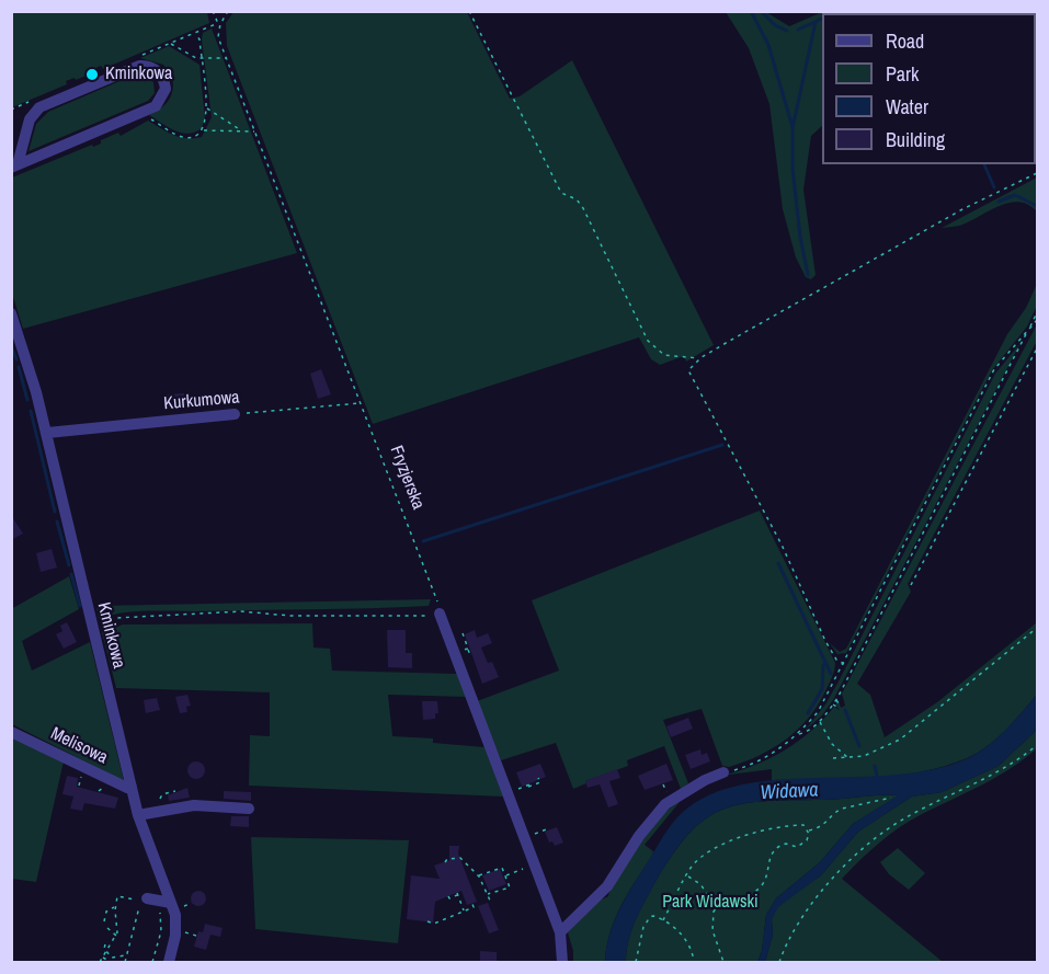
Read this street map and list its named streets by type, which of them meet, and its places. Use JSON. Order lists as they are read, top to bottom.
{
  "streets": {
    "street": ["Kurkumowa", "Kminkowa", "Melisowa"],
    "path": ["Fryzjerska"]
  },
  "crossings": [
    ["Kurkumowa", "Fryzjerska"],
    ["Kurkumowa", "Kminkowa"],
    ["Kminkowa", "Melisowa"]
  ],
  "water": ["Widawa"],
  "parks": ["Park Widawski"],
  "places": ["Kminkowa"],
  "legend": [
    "Road",
    "Park",
    "Water",
    "Building"
  ]
}
